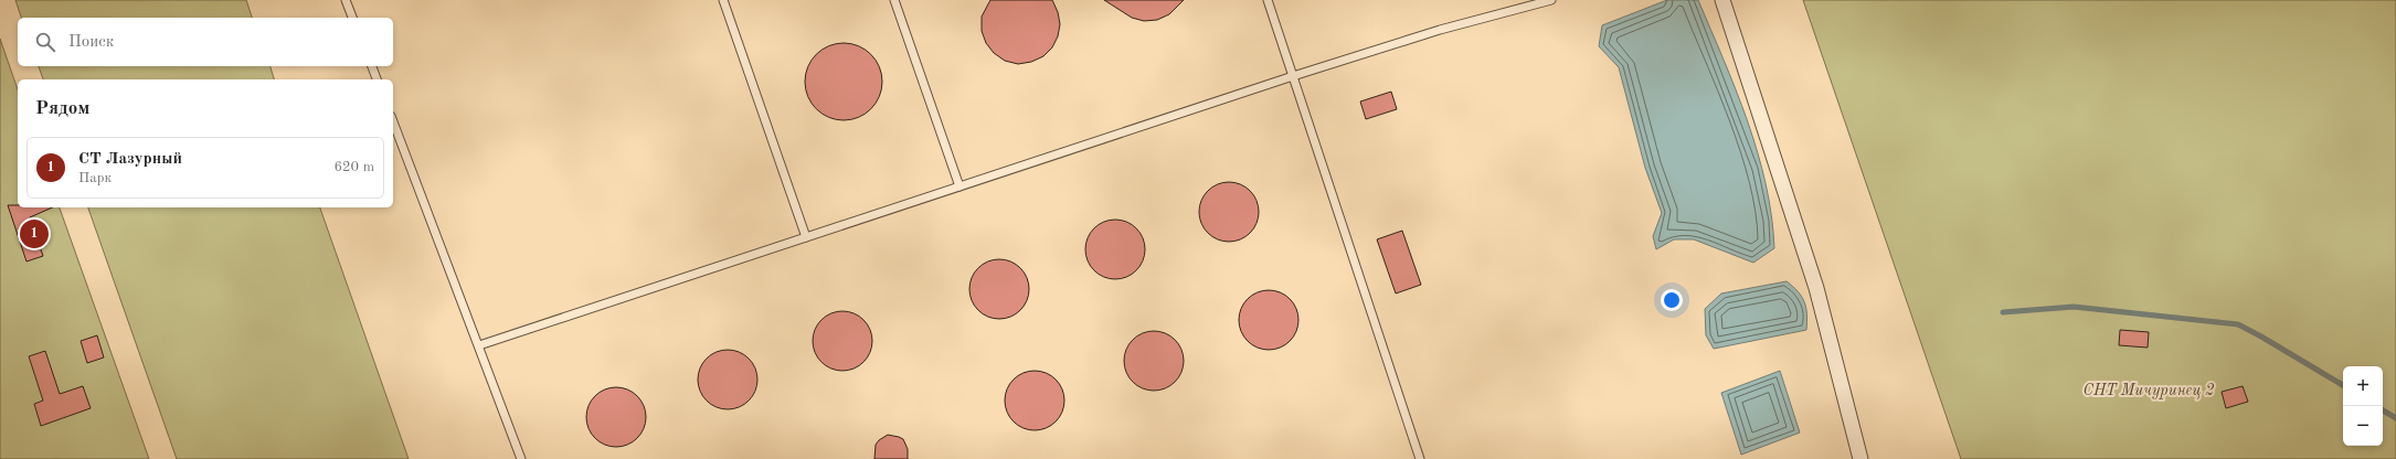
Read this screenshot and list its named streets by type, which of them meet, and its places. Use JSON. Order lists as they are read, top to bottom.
{
  "parks": ["СНТ Мичуринец 2"],
  "page": {
    "search": "Поиск",
    "heading": "Рядом",
    "list": [
      {
        "mark": "1",
        "name": "СТ Лазурный",
        "note": "Парк",
        "value": "620 m"
      }
    ],
    "pins": "1",
    "map_buttons": ["+", "−"]
  }
}
